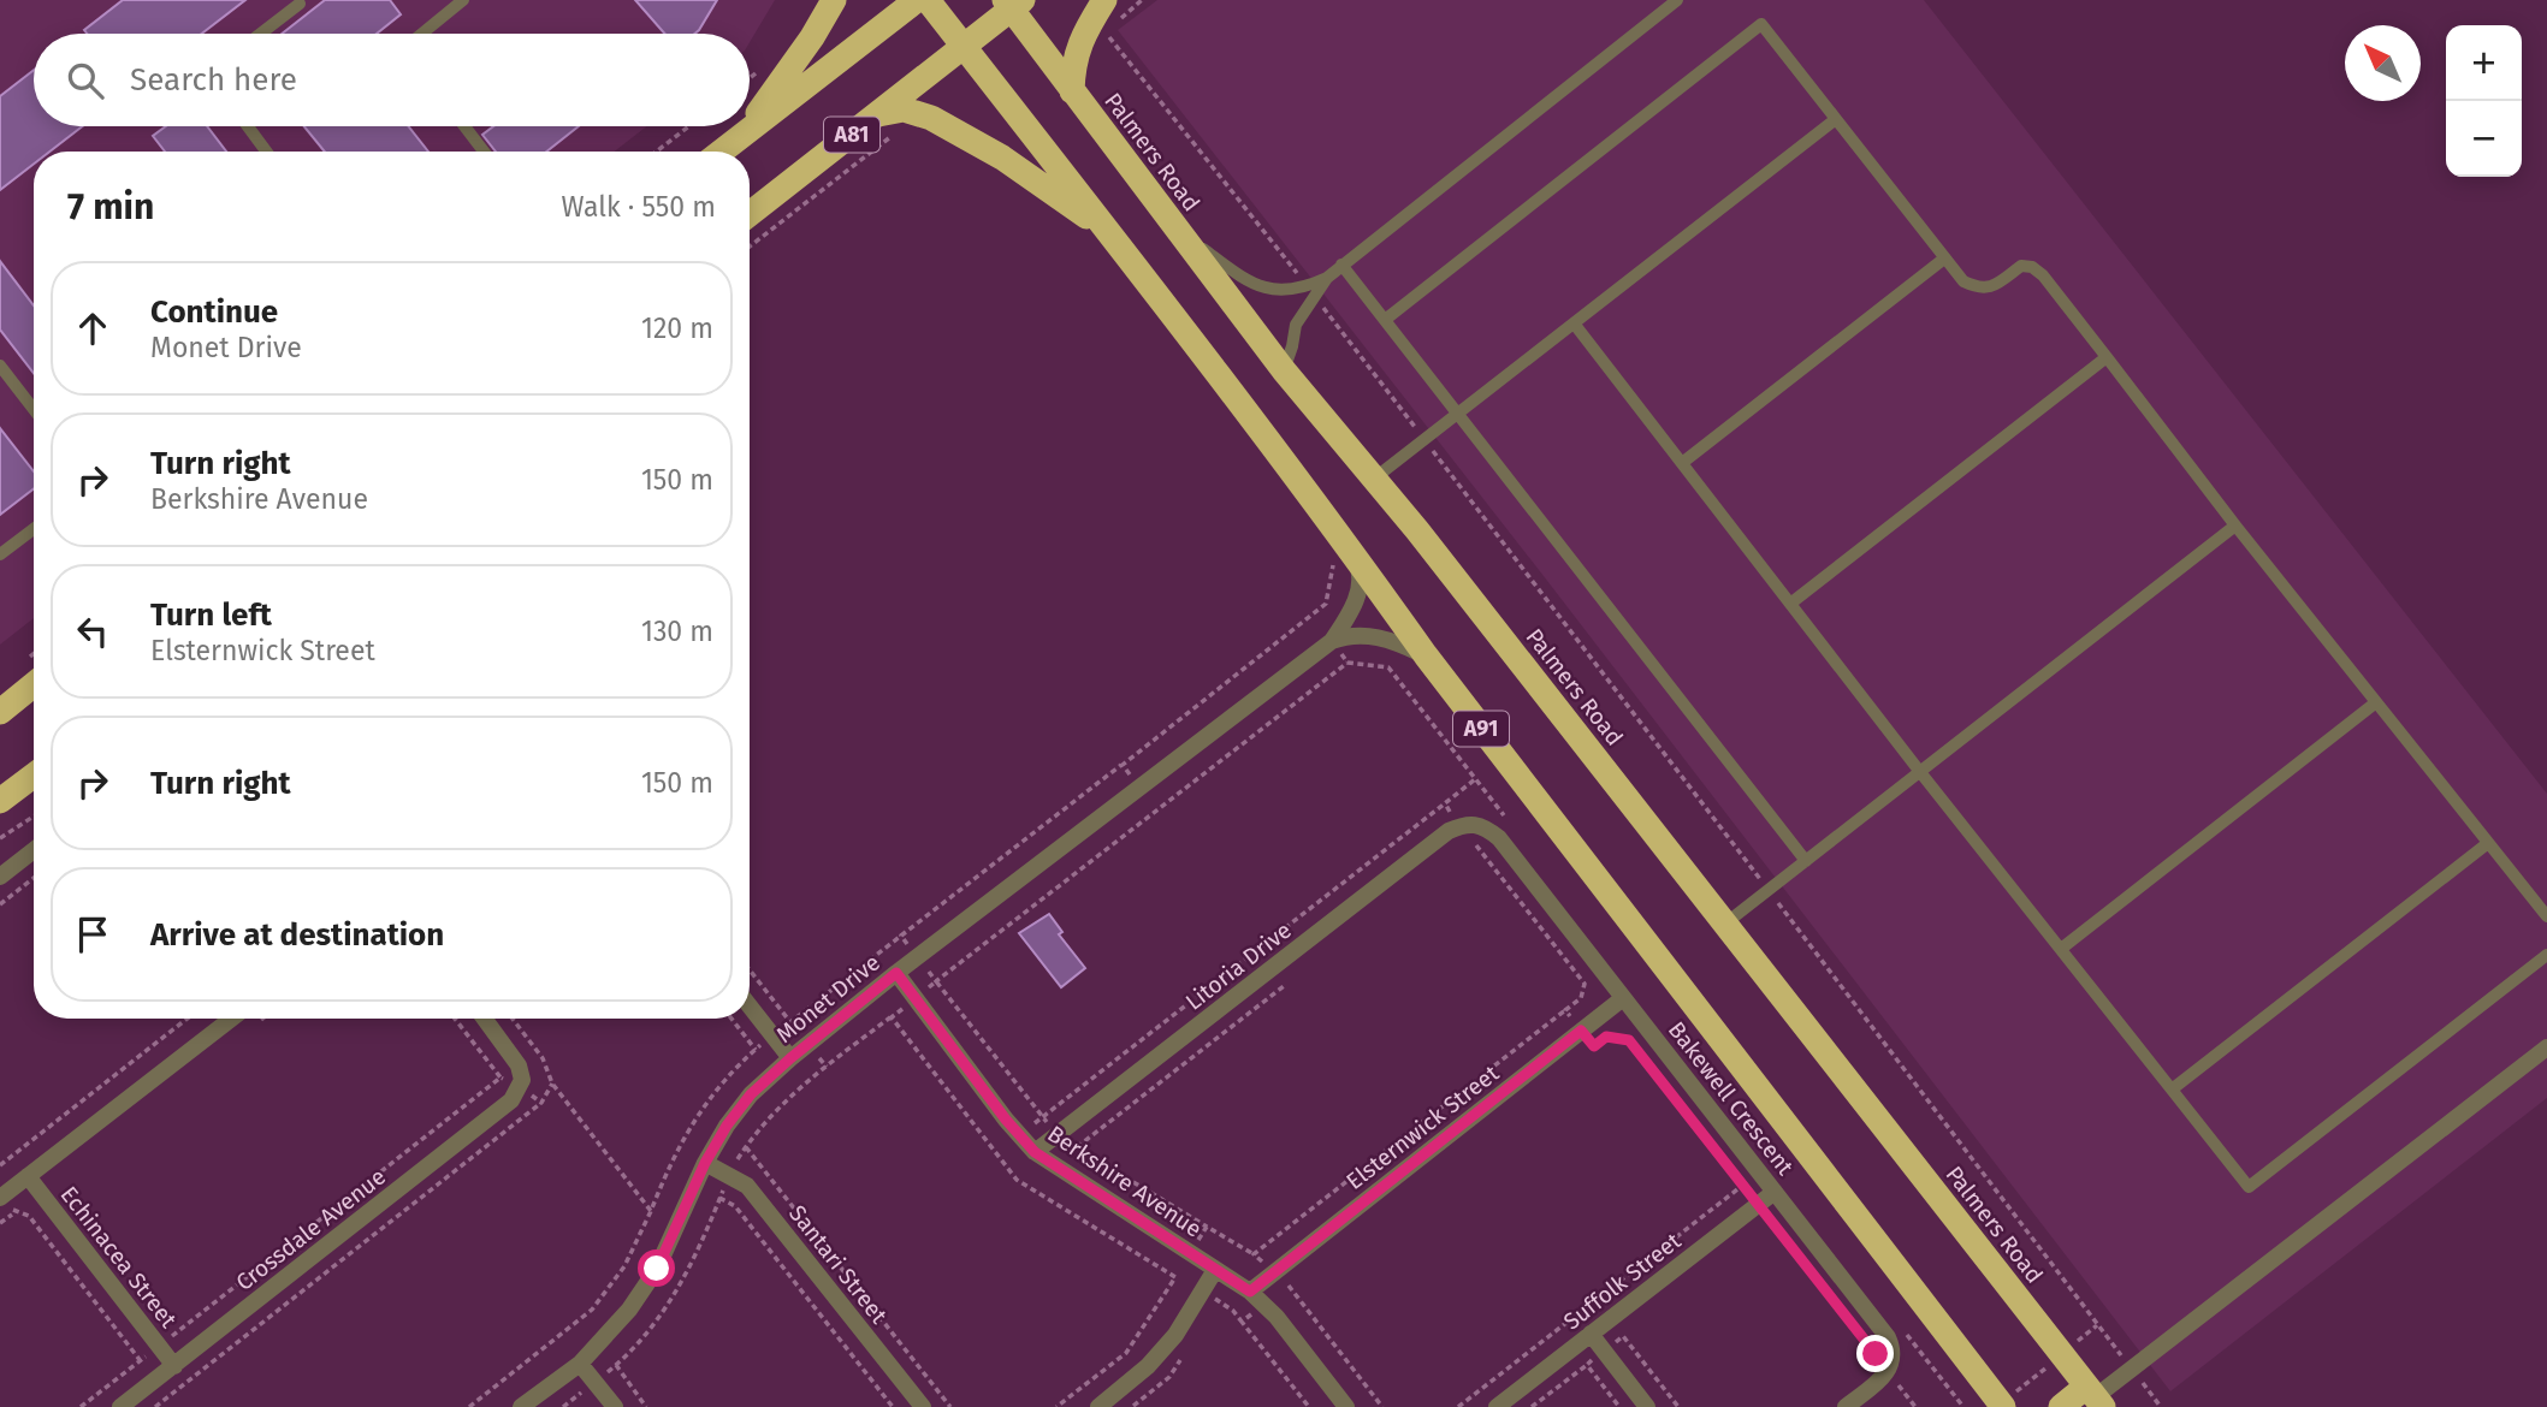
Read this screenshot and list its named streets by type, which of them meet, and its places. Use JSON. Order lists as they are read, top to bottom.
{
  "streets": {
    "highway": ["A81", "Palmers Road", "A91"],
    "street": [
      "Litoria Drive",
      "Monet Drive",
      "Bakewell Crescent",
      "Elsternwick Street",
      "Berkshire Avenue",
      "Crossdale Avenue",
      "Echinacea Street",
      "Santari Street",
      "Suffolk Street"
    ]
  },
  "crossings": [
    ["A81", "Palmers Road"],
    ["A81", "A91"],
    ["A91", "Monet Drive"],
    ["Litoria Drive", "Bakewell Crescent"],
    ["Litoria Drive", "Berkshire Avenue"],
    ["Monet Drive", "Berkshire Avenue"],
    ["Monet Drive", "Santari Street"],
    ["Bakewell Crescent", "Elsternwick Street"],
    ["Bakewell Crescent", "Suffolk Street"],
    ["Elsternwick Street", "Berkshire Avenue"],
    ["Crossdale Avenue", "Echinacea Street"]
  ],
  "north": "top left",
  "page": {
    "map_buttons": ["+", "−"],
    "search": "Search here",
    "heading": ["7 min", "Walk · 550 m"],
    "list": [
      ["Continue", "Monet Drive", "120 m"],
      ["Turn right", "Berkshire Avenue", "150 m"],
      ["Turn left", "Elsternwick Street", "130 m"],
      ["Turn right", "150 m"],
      "Arrive at destination"
    ]
  }
}
